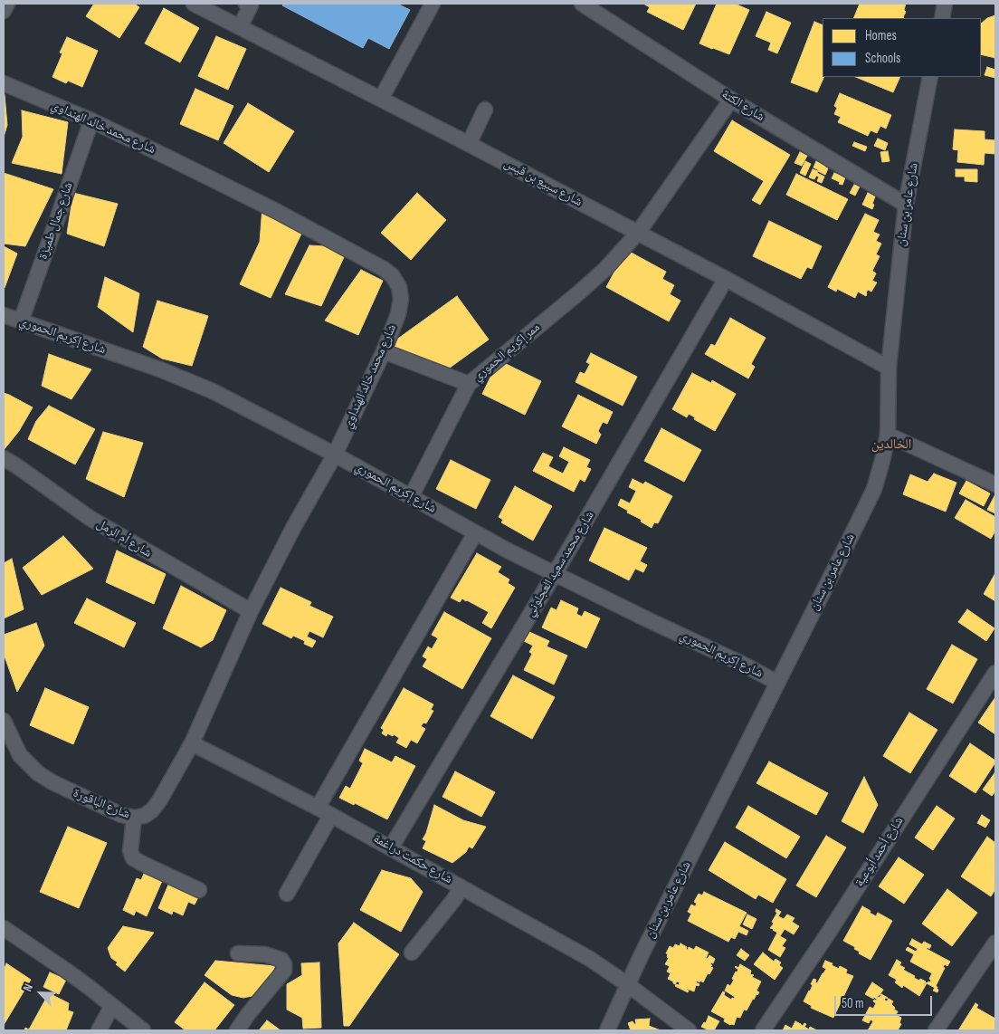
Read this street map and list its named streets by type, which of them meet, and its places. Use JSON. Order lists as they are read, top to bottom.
{
  "streets": {
    "street": [
      "شارع الكتة",
      "شارع محمد خالد الهنداوي",
      "شارع سبيع بن قيس",
      "شارع عامر بن سنان",
      "شارع جمال طميزة",
      "شارع إكريم الحموري",
      "ممر إكريم الحموري",
      "شارع أم الرمل",
      "شارع محمد سعيد العجلوني",
      "شارع الباقورة",
      "شارع أحمد أبوعية",
      "شارع حكمت دراغمة"
    ]
  },
  "crossings": [
    ["شارع الكتة", "شارع عامر بن سنان"],
    ["شارع الكتة", "ممر إكريم الحموري"],
    ["شارع محمد خالد الهنداوي", "شارع جمال طميزة"],
    ["شارع محمد خالد الهنداوي", "شارع إكريم الحموري"],
    ["شارع محمد خالد الهنداوي", "شارع أم الرمل"],
    ["شارع محمد خالد الهنداوي", "شارع الباقورة"],
    ["شارع محمد خالد الهنداوي", "شارع حكمت دراغمة"],
    ["شارع سبيع بن قيس", "شارع عامر بن سنان"],
    ["شارع سبيع بن قيس", "ممر إكريم الحموري"],
    ["شارع سبيع بن قيس", "شارع محمد سعيد العجلوني"],
    ["شارع عامر بن سنان", "شارع إكريم الحموري"],
    ["شارع عامر بن سنان", "شارع حكمت دراغمة"],
    ["شارع جمال طميزة", "شارع إكريم الحموري"],
    ["شارع إكريم الحموري", "ممر إكريم الحموري"],
    ["شارع إكريم الحموري", "شارع محمد سعيد العجلوني"],
    ["شارع محمد سعيد العجلوني", "شارع حكمت دراغمة"],
    ["شارع الباقورة", "شارع حكمت دراغمة"]
  ],
  "districts": ["الخالدين"],
  "legend": ["Homes", "Schools"],
  "scale_bar": "50 m",
  "north": "top left"
}
